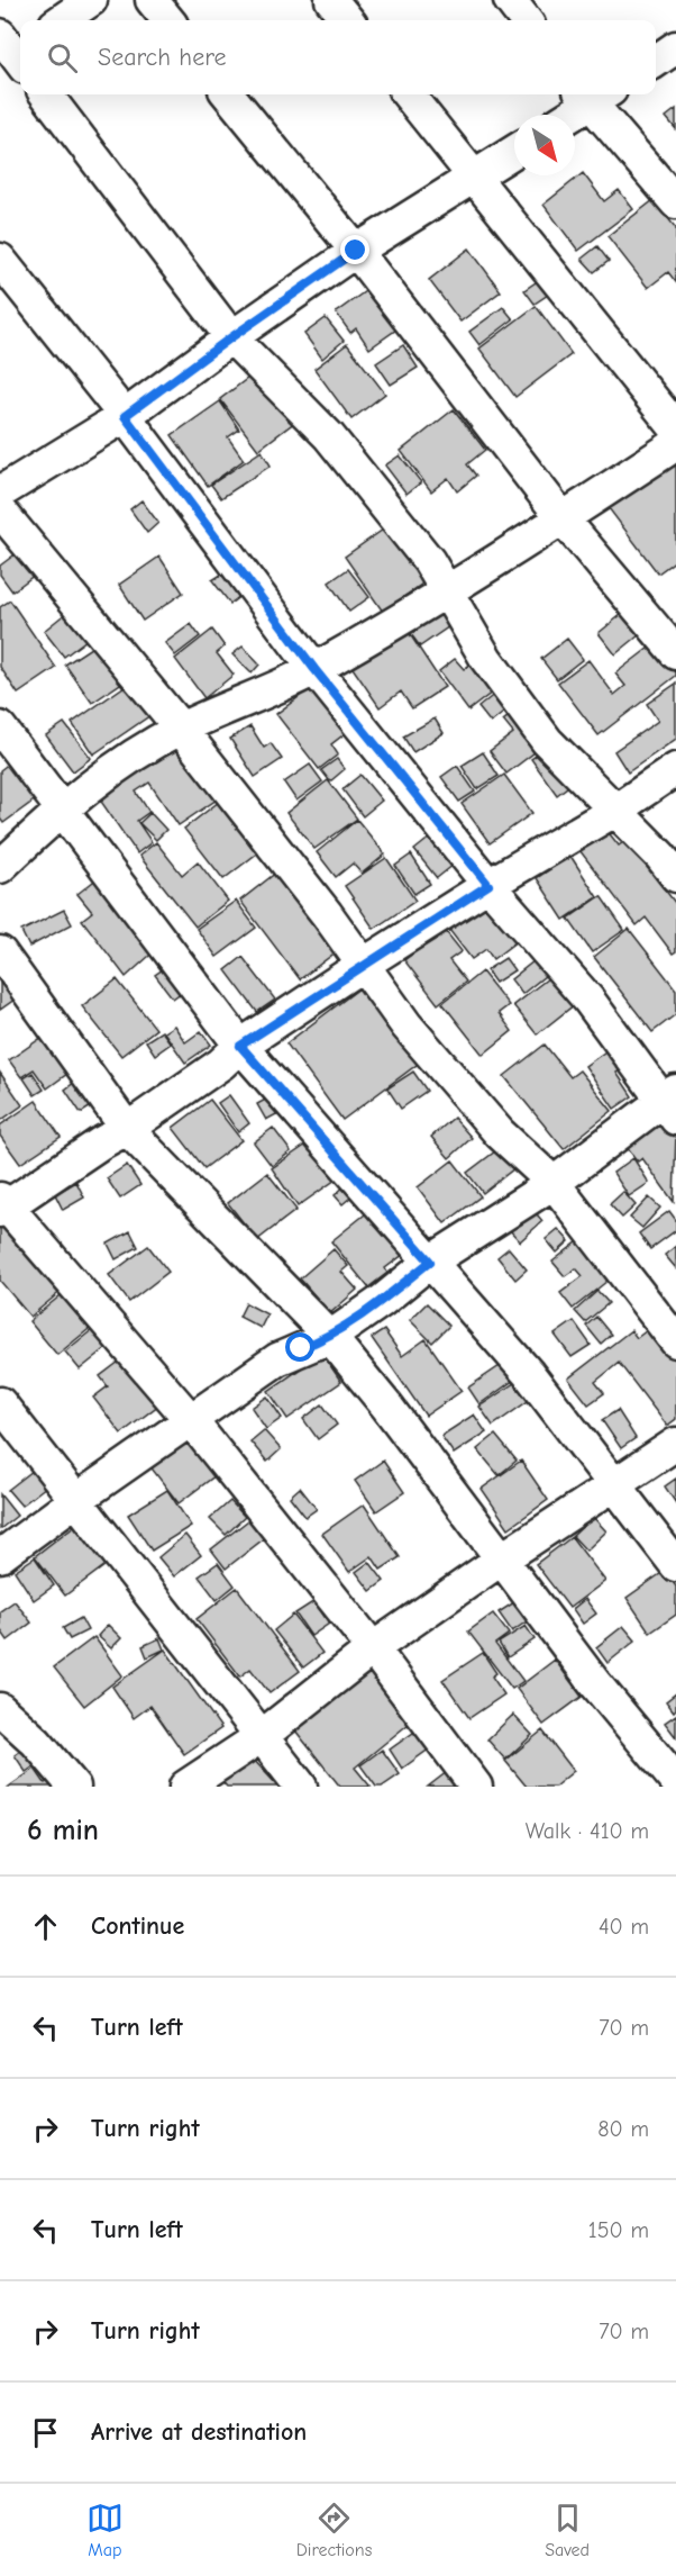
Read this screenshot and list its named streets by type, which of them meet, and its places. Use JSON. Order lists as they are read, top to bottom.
{
  "north": "bottom right",
  "page": {
    "search": "Search here",
    "heading": ["6 min", "Walk · 410 m"],
    "list": [
      ["Continue", "40 m"],
      ["Turn left", "70 m"],
      ["Turn right", "80 m"],
      ["Turn left", "150 m"],
      ["Turn right", "70 m"],
      "Arrive at destination"
    ],
    "nav": ["Map", "Directions", "Saved"]
  }
}
